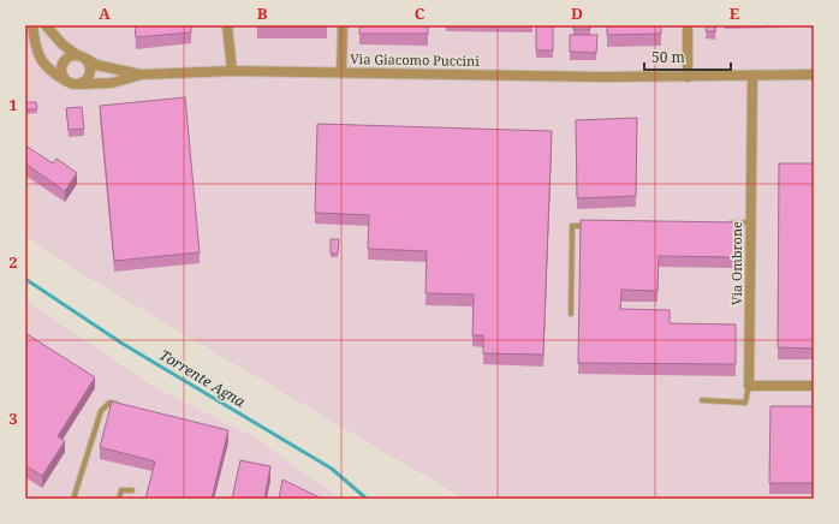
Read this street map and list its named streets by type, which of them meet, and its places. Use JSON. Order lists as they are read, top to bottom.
{
  "streets": {
    "street": ["Via Giacomo Puccini", "Via Ombrone"]
  },
  "crossings": [
    ["Via Giacomo Puccini", "Via Ombrone"]
  ],
  "water": ["Torrente Agna"],
  "scale_bar": "50 m",
  "grid": {
    "columns": [
      "A",
      "B",
      "C",
      "D",
      "E"
    ],
    "rows": ["1", "2", "3"]
  }
}
